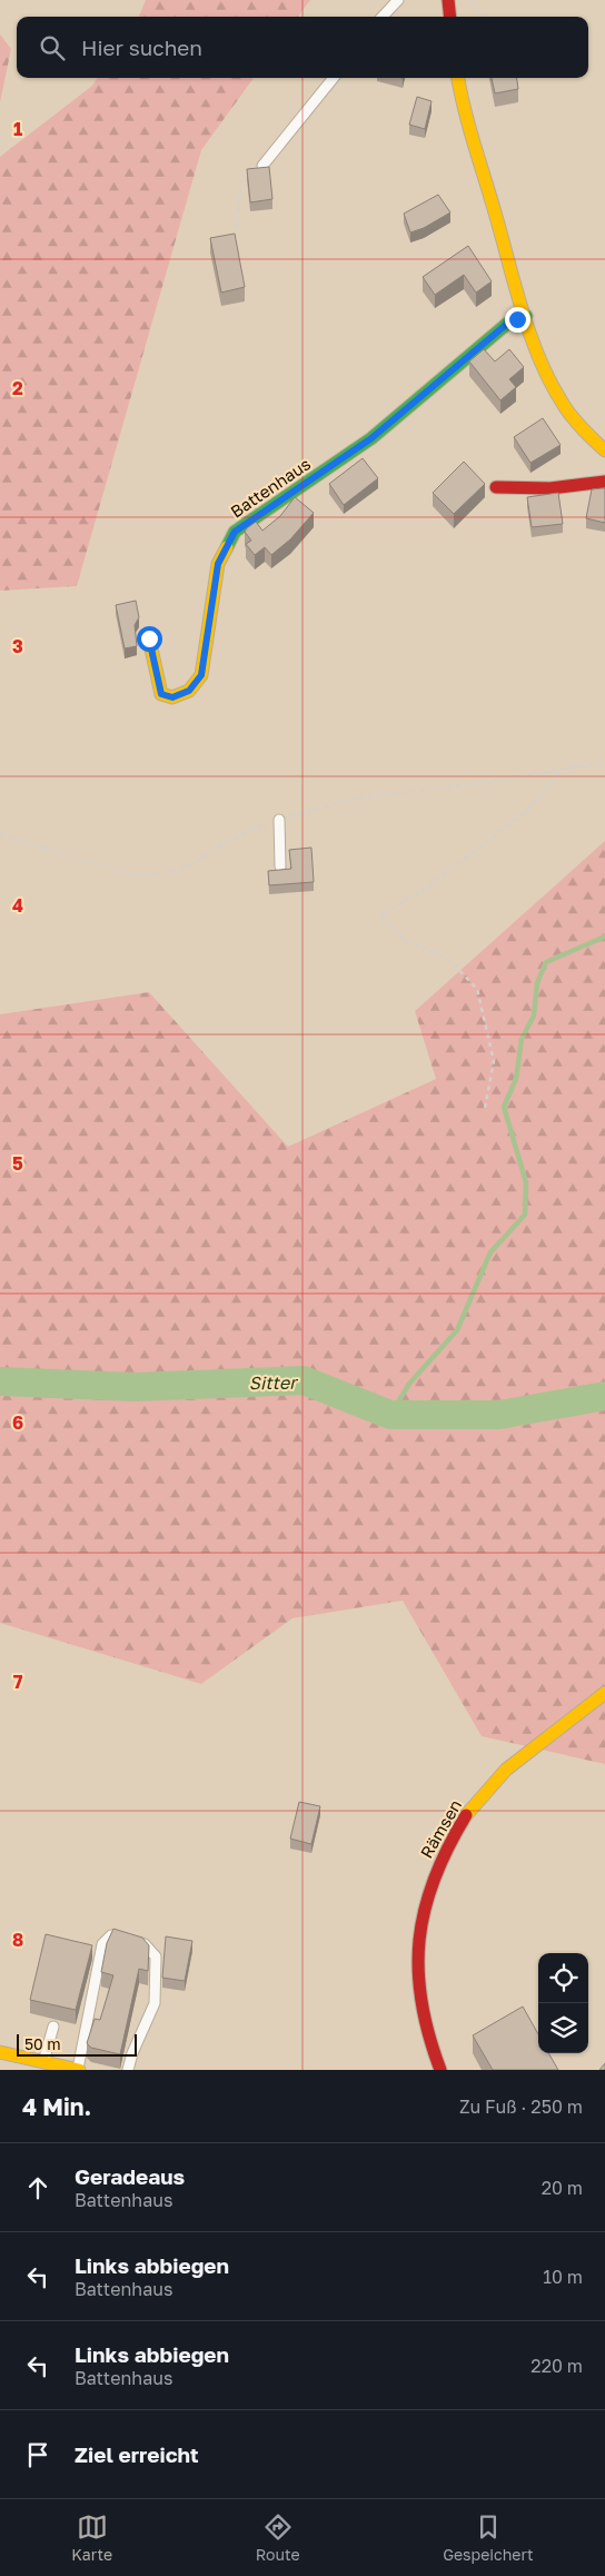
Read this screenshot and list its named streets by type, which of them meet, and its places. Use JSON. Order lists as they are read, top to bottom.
{
  "streets": {
    "street": ["Battenhaus", "Rämsen"]
  },
  "water": ["Sitter"],
  "scale_bar": "50 m",
  "page": {
    "search": "Hier suchen",
    "scale": "50 m",
    "heading": ["4 Min.", "Zu Fuß · 250 m"],
    "list": [
      ["Geradeaus", "Battenhaus", "20 m"],
      ["Links abbiegen", "Battenhaus", "10 m"],
      ["Links abbiegen", "Battenhaus", "220 m"],
      "Ziel erreicht"
    ],
    "nav": ["Karte", "Route", "Gespeichert"]
  },
  "grid": {
    "rows": [
      "1",
      "2",
      "3",
      "4",
      "5",
      "6",
      "7",
      "8"
    ]
  }
}
